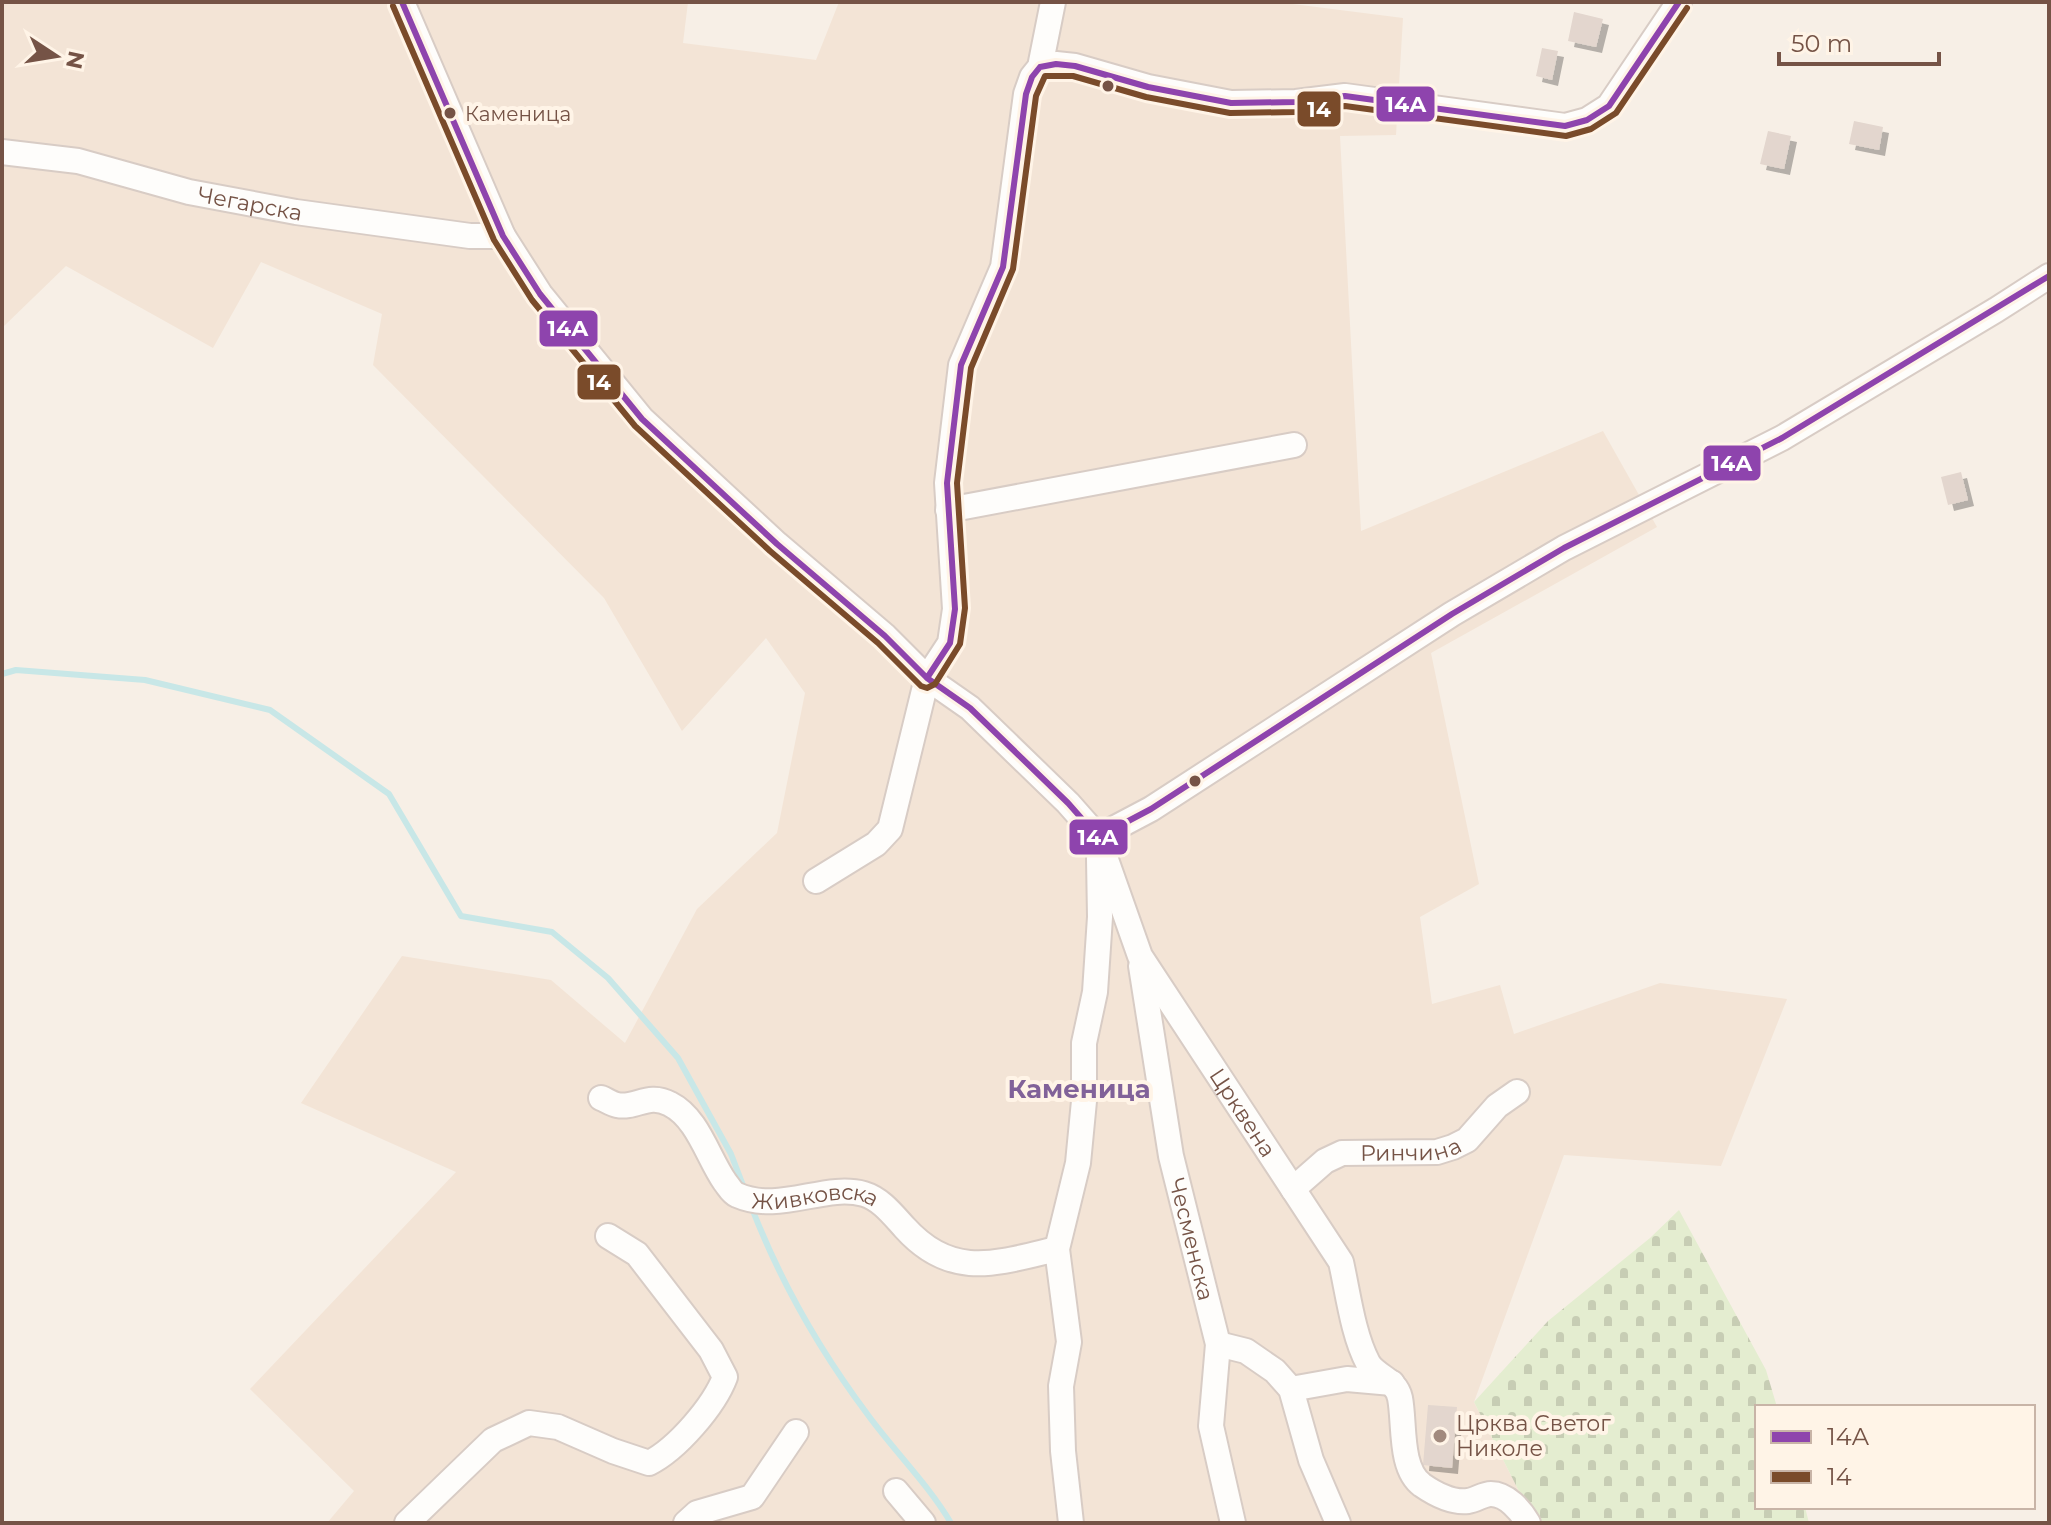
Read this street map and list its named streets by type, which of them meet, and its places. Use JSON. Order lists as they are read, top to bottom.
{
  "streets": {
    "street": [
      "Чегарска",
      "Црквена",
      "Ринчина",
      "Живковска",
      "Чесменска"
    ]
  },
  "crossings": [
    ["Чегарска", "Црквена"],
    ["Црквена", "Ринчина"],
    ["Црквена", "Чесменска"]
  ],
  "districts": ["Каменица"],
  "places": ["Каменица", "Црква Светог Николе"],
  "lines": ["transit line 14А", "transit line 14"],
  "legend": ["14А", "14"],
  "scale_bar": "50 m",
  "north": "right"
}
